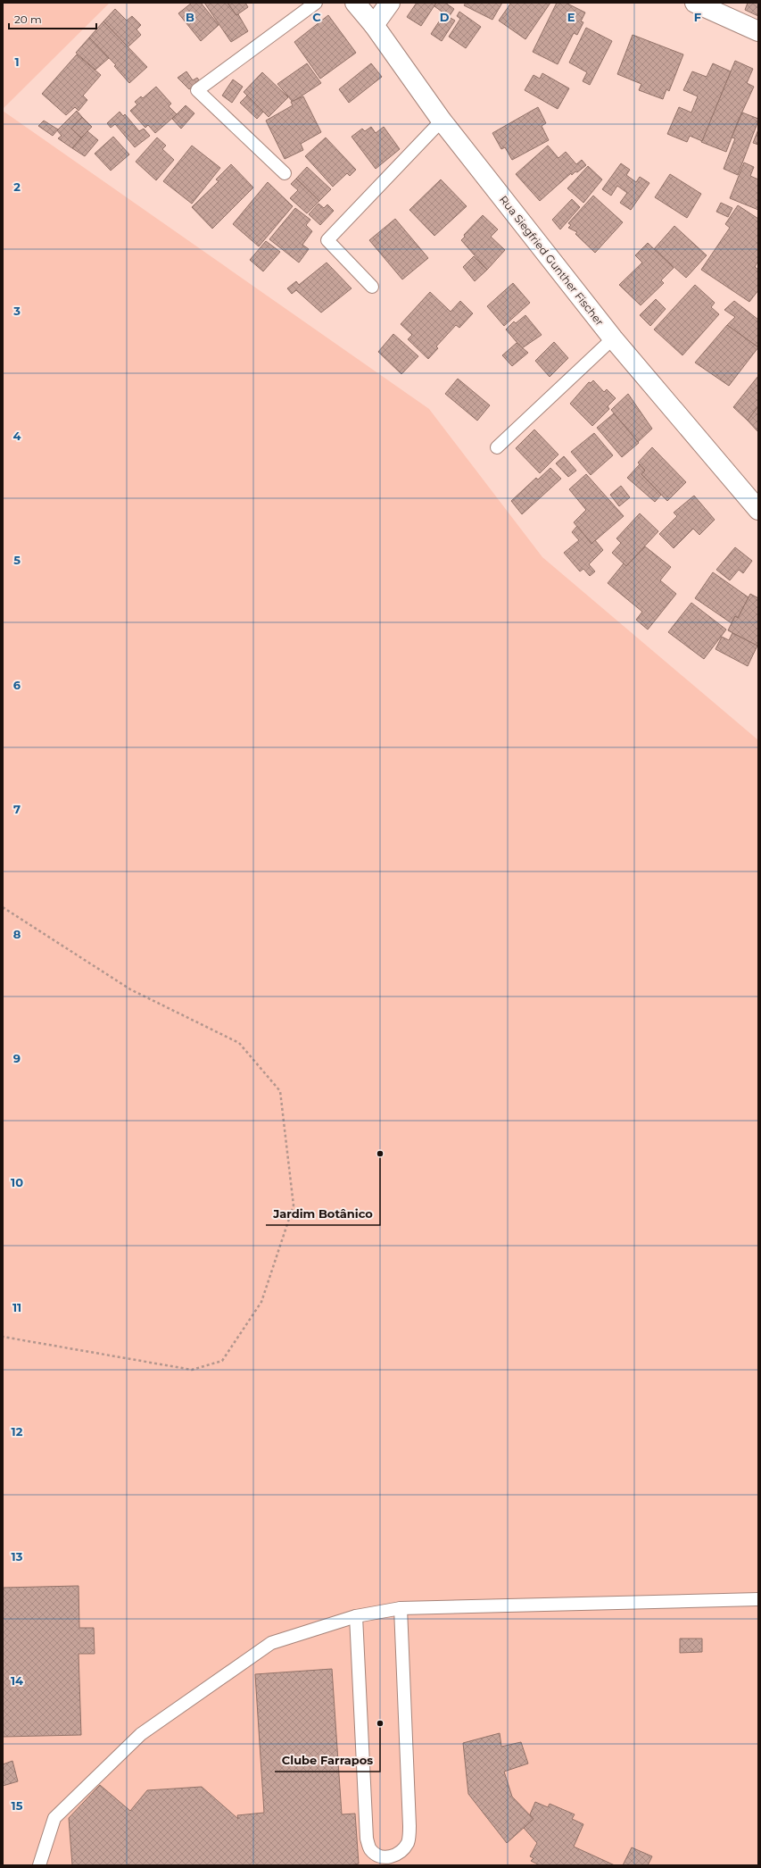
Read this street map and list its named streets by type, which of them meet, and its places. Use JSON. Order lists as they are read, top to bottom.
{
  "streets": {
    "street": ["Rua Siegfried Gunther Fischer"]
  },
  "places": ["Jardim Botânico", "Clube Farrapos"],
  "scale_bar": "20 m",
  "grid": {
    "columns": [
      "B",
      "C",
      "D",
      "E",
      "F"
    ],
    "rows": [
      "1",
      "2",
      "3",
      "4",
      "5",
      "6",
      "7",
      "8",
      "9",
      "10",
      "11",
      "12",
      "13",
      "14",
      "15"
    ]
  }
}
